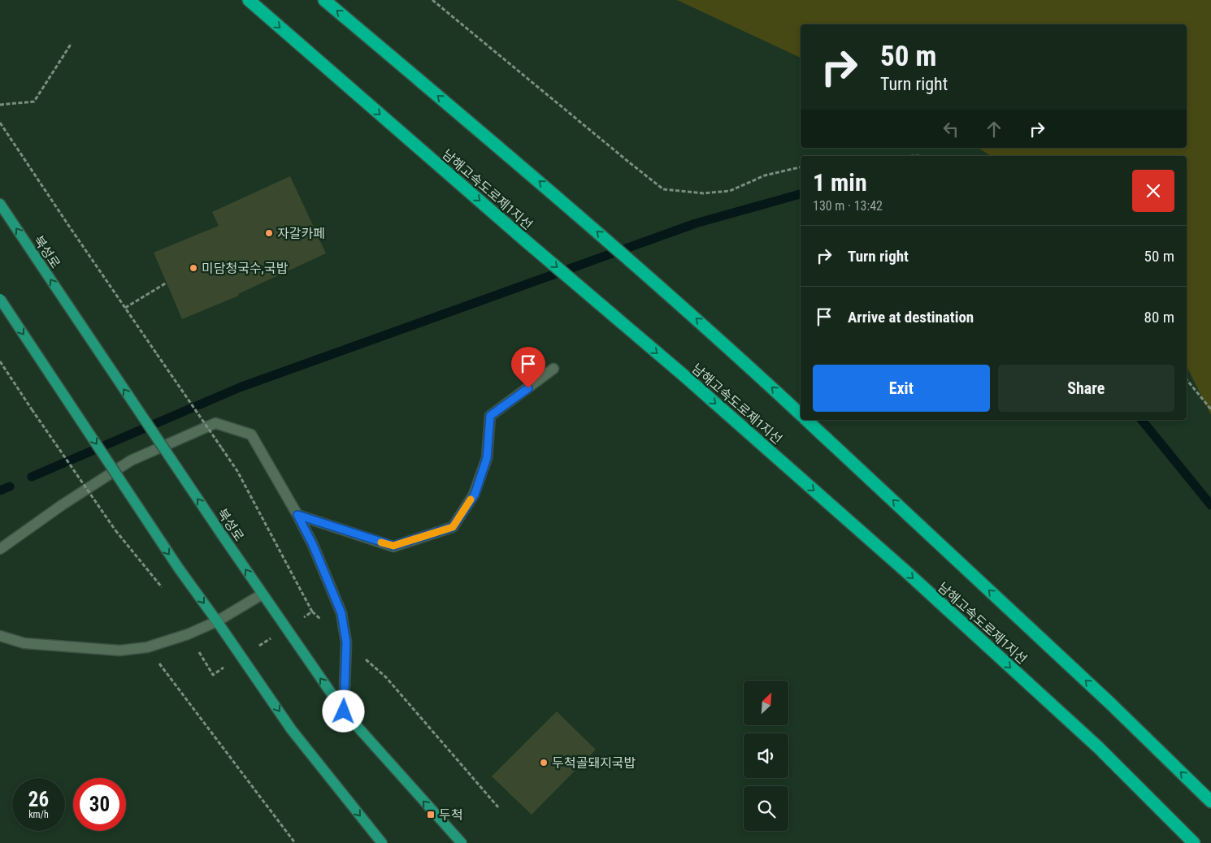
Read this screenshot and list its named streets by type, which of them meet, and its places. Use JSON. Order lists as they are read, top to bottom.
{
  "streets": {
    "highway": ["남해고속도로제1지선"],
    "main road": ["북성로"]
  },
  "places": {
    "other": ["자갈카페", "미담청국수,국밥", "두척골돼지국밥"],
    "transit": ["두척"]
  },
  "north": "top right",
  "page": {
    "turn": ["50 m", "Turn right"],
    "heading": ["1 min", "130 m · 13:42"],
    "list": [
      {
        "name": "Turn right",
        "value": "50 m"
      },
      {
        "name": "Arrive at destination",
        "value": "80 m"
      }
    ],
    "buttons": ["Exit", "Share"],
    "speed": "26 km/h",
    "limit": "30"
  }
}
